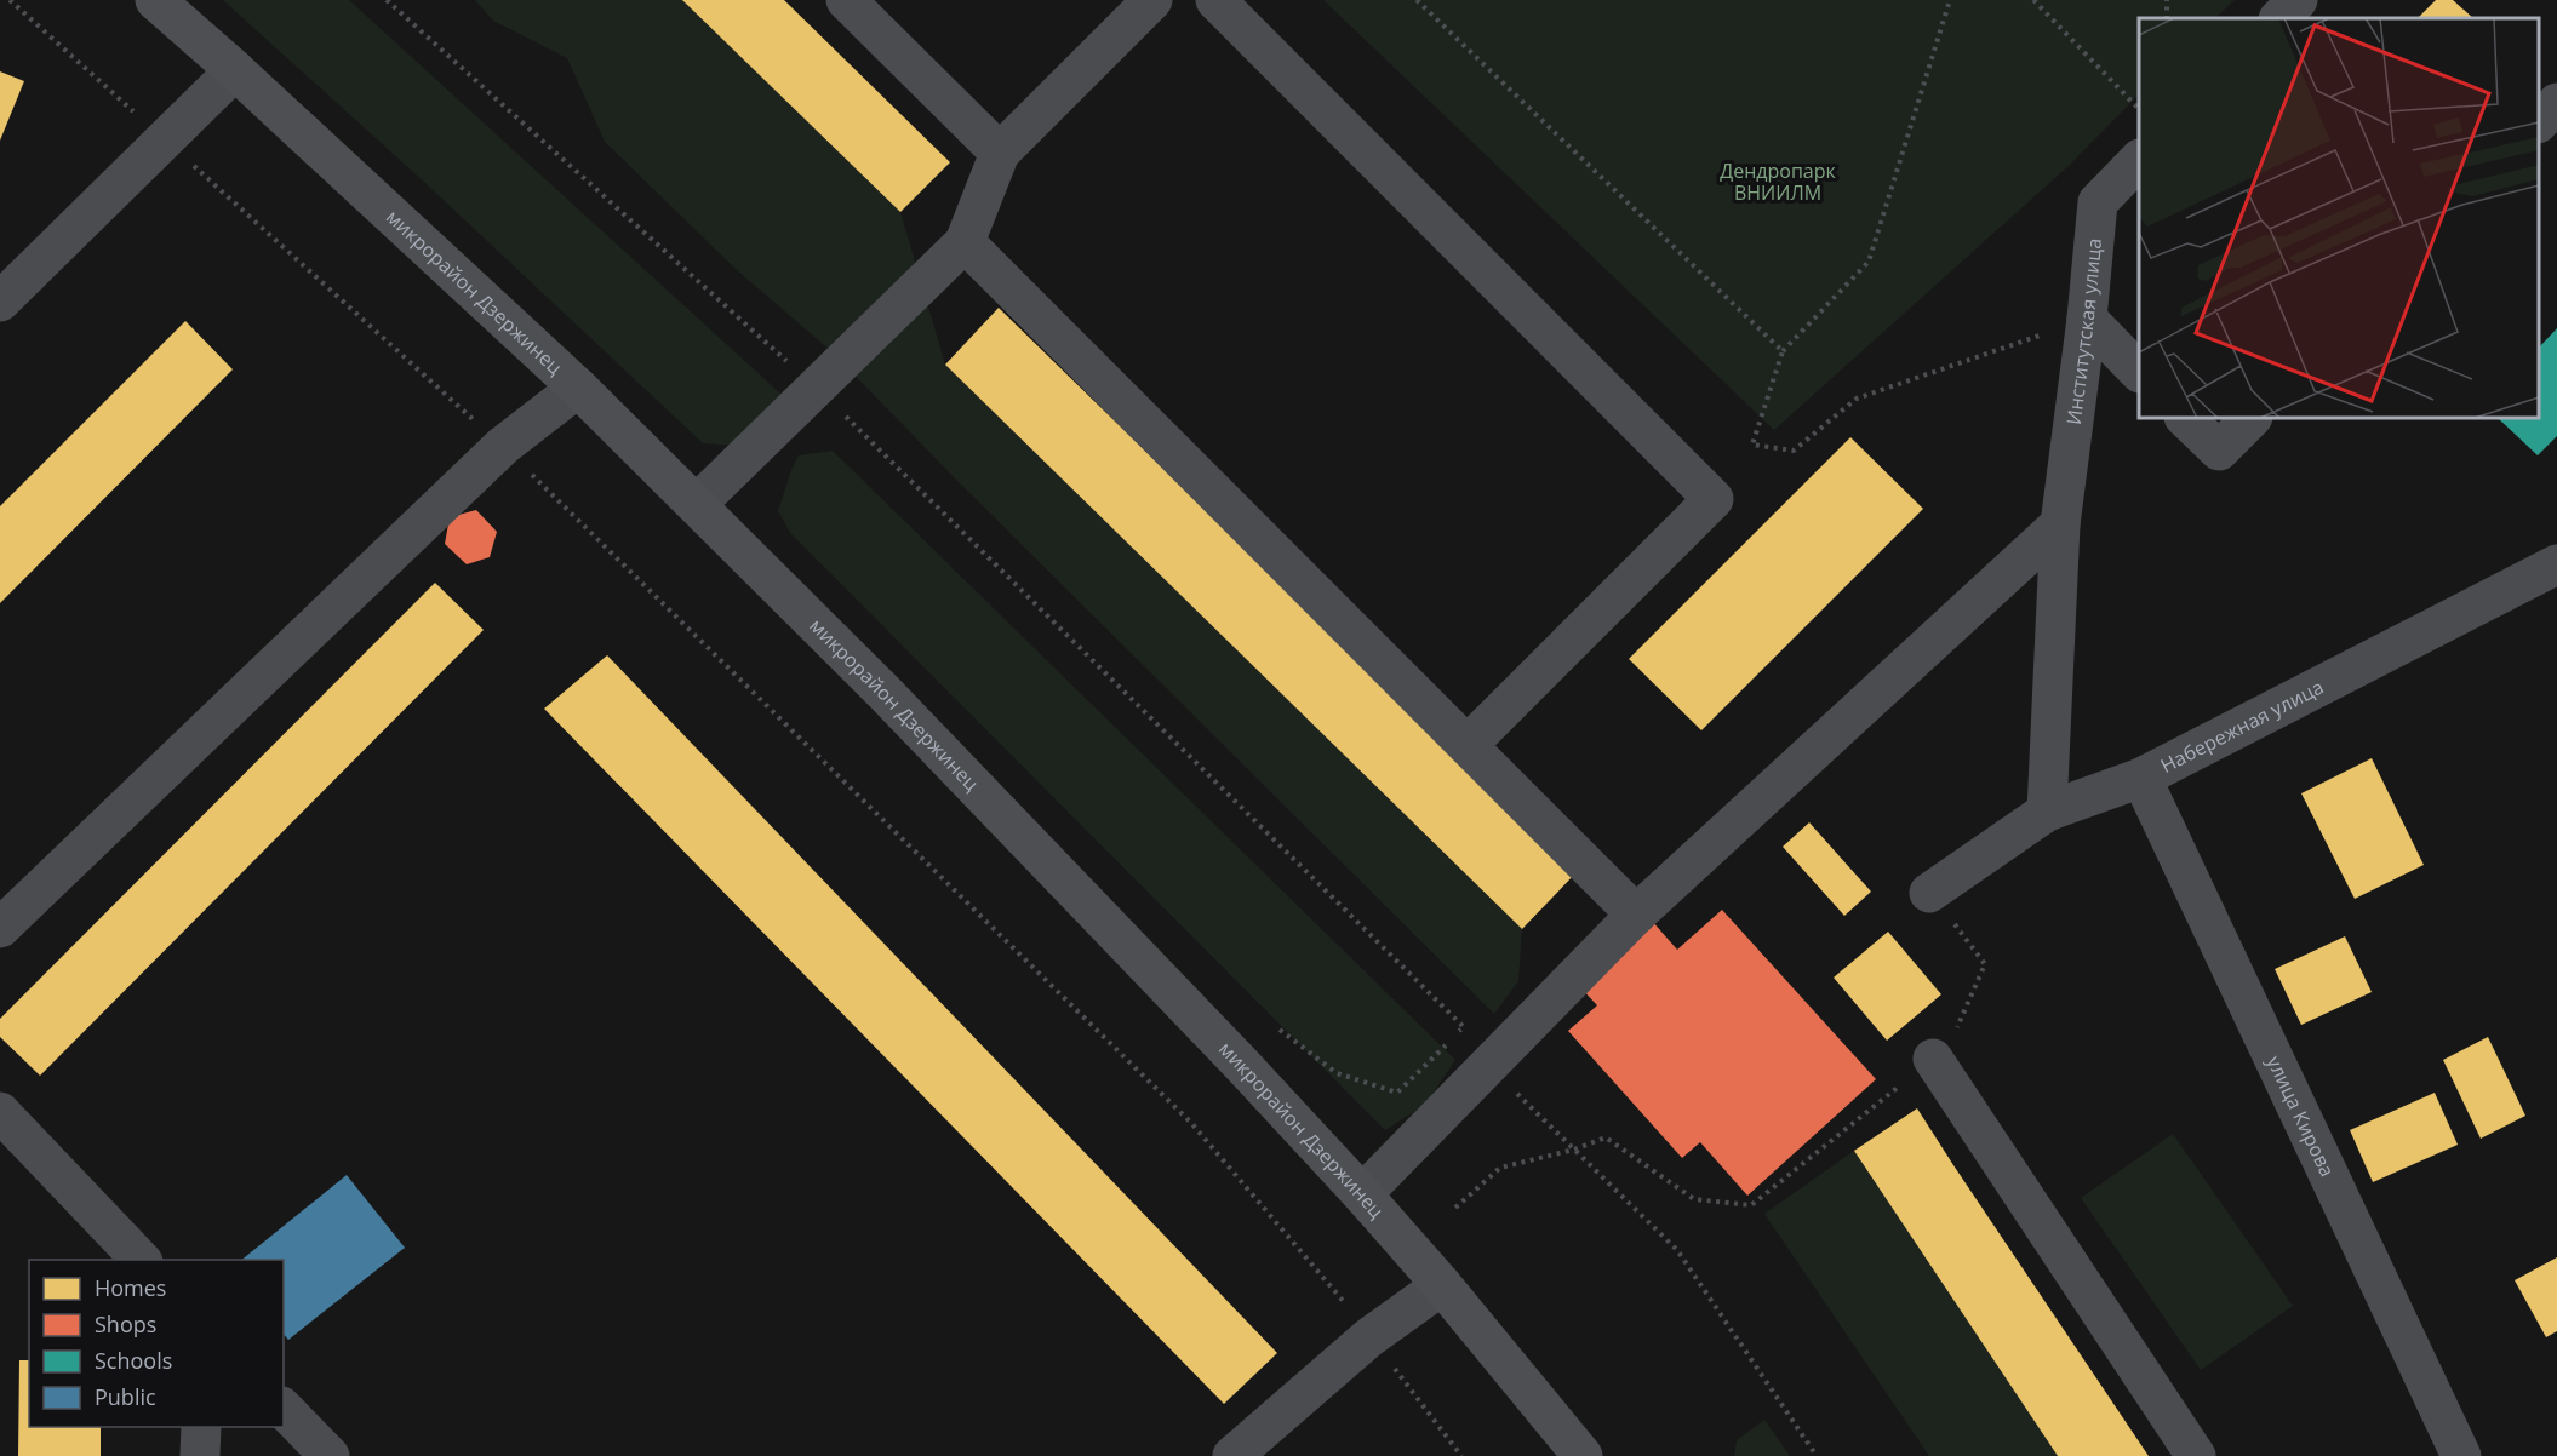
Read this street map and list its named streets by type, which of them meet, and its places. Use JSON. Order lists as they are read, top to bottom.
{
  "streets": {
    "main road": ["микрорайон Дзержинец"],
    "street": ["Институтская улица", "Набережная улица", "улица Кирова"]
  },
  "crossings": [
    ["Институтская улица", "Набережная улица"],
    ["Набережная улица", "улица Кирова"]
  ],
  "parks": ["Дендропарк ВНИИЛМ"],
  "legend": [
    "Homes",
    "Shops",
    "Schools",
    "Public"
  ]
}
